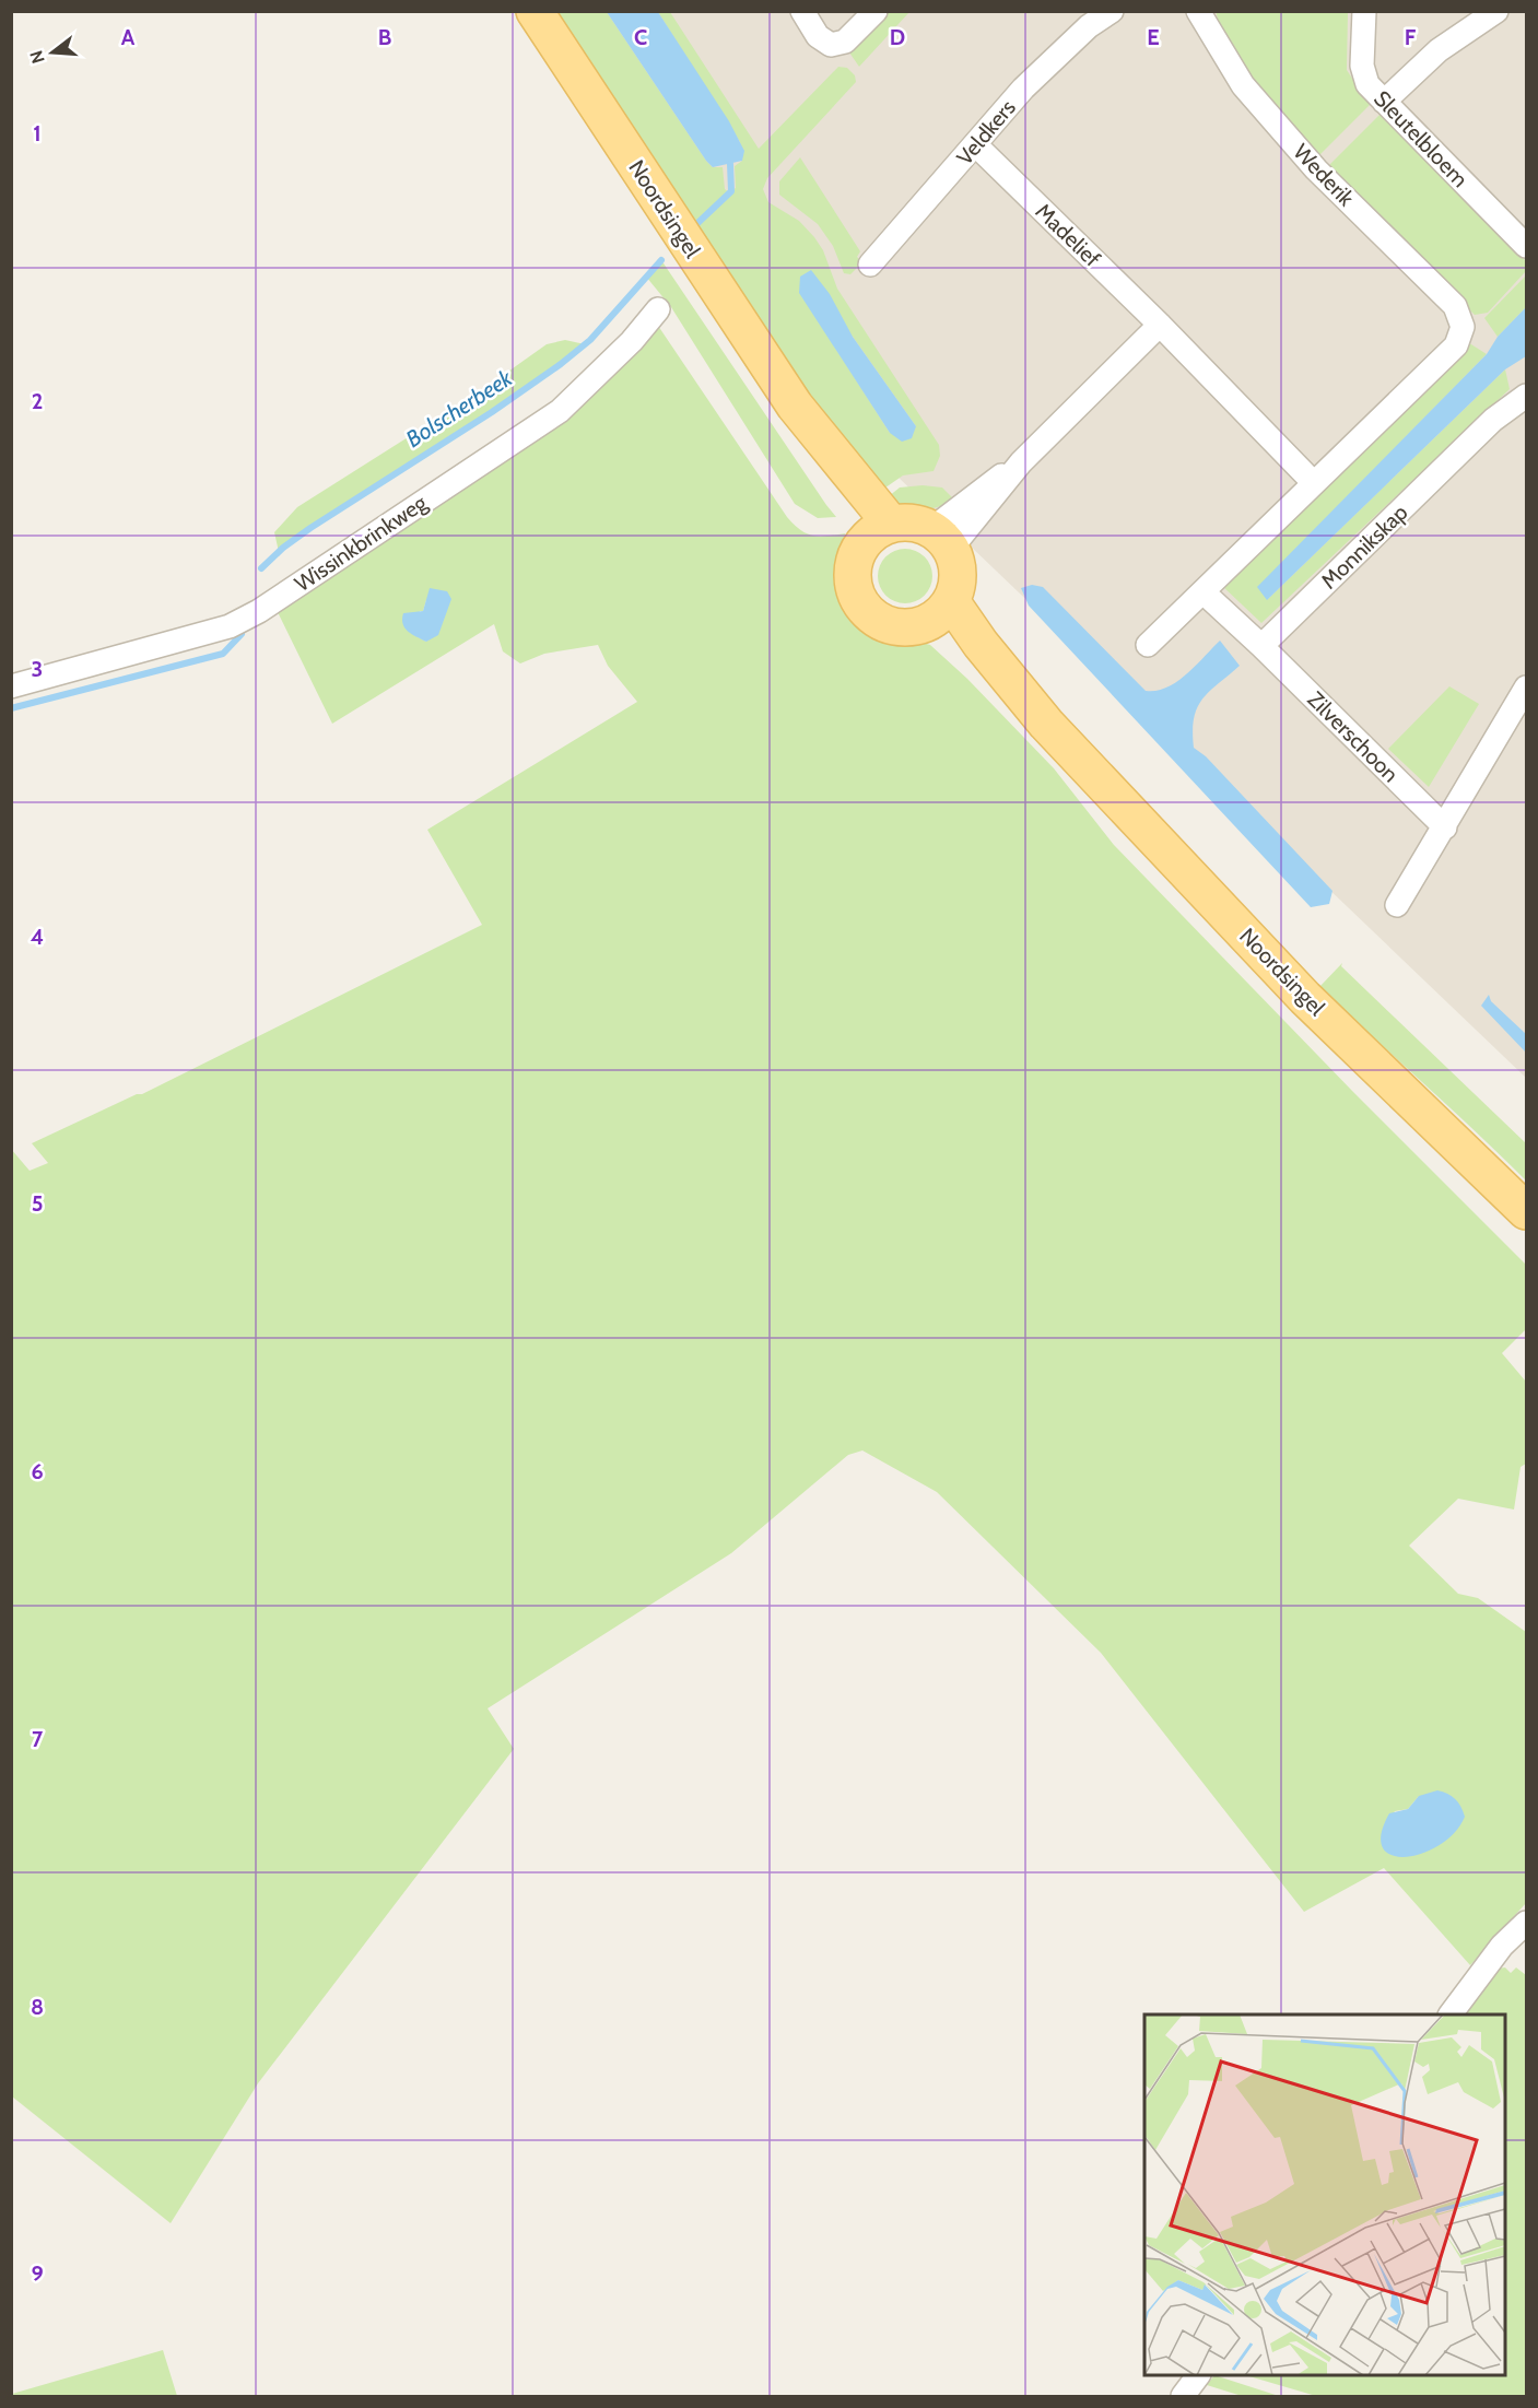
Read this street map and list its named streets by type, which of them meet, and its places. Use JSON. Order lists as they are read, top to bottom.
{
  "streets": {
    "main road": ["Noordsingel"],
    "street": [
      "Veldkers",
      "Sleutelbloem",
      "Wederik",
      "Madelief",
      "Wissinkbrinkweg",
      "Monnikskap",
      "Zilverschoon"
    ]
  },
  "crossings": [
    ["Veldkers", "Madelief"],
    ["Wederik", "Madelief"],
    ["Monnikskap", "Zilverschoon"]
  ],
  "water": ["Bolscherbeek"],
  "north": "left",
  "grid": {
    "columns": [
      "A",
      "B",
      "C",
      "D",
      "E",
      "F"
    ],
    "rows": [
      "1",
      "2",
      "3",
      "4",
      "5",
      "6",
      "7",
      "8",
      "9"
    ]
  }
}
